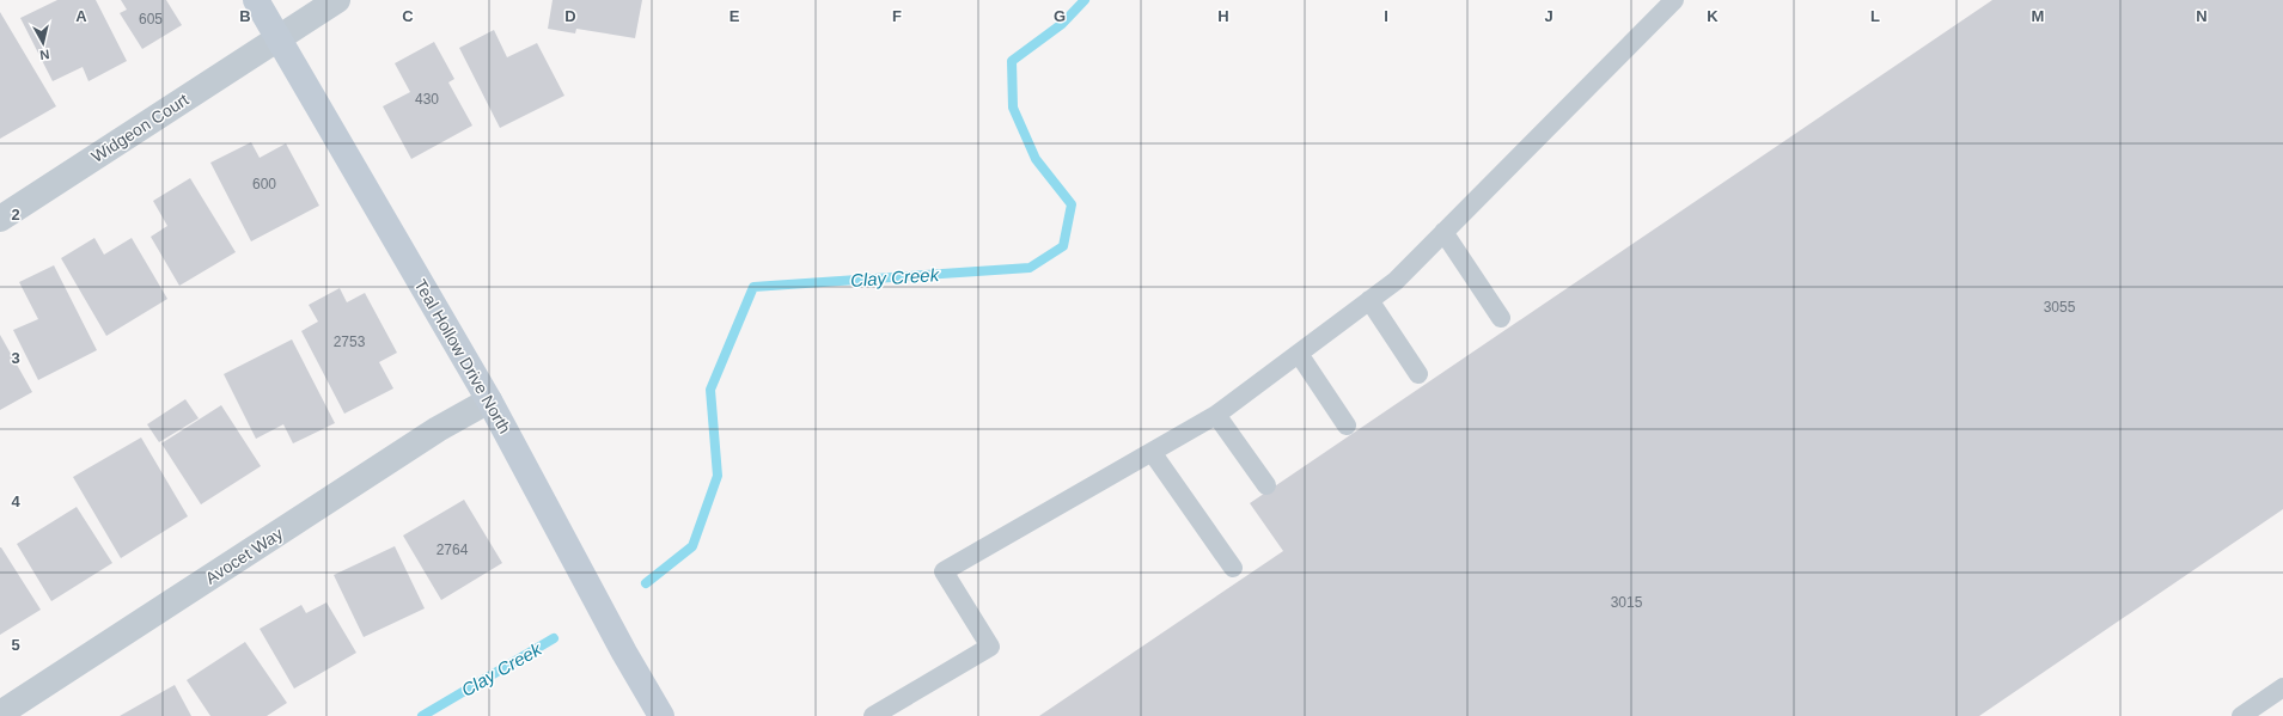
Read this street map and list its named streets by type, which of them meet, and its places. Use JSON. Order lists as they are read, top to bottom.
{
  "streets": {
    "street": ["Widgeon Court", "Teal Hollow Drive North", "Avocet Way"]
  },
  "crossings": [
    ["Widgeon Court", "Teal Hollow Drive North"],
    ["Teal Hollow Drive North", "Avocet Way"]
  ],
  "water": ["Clay Creek"],
  "house_numbers": [
    "605",
    "430",
    "600",
    "3055",
    "2753",
    "2764",
    "3015"
  ],
  "north": "bottom",
  "grid": {
    "columns": [
      "A",
      "B",
      "C",
      "D",
      "E",
      "F",
      "G",
      "H",
      "I",
      "J",
      "K",
      "L",
      "M",
      "N"
    ],
    "rows": [
      "2",
      "3",
      "4",
      "5"
    ]
  }
}
